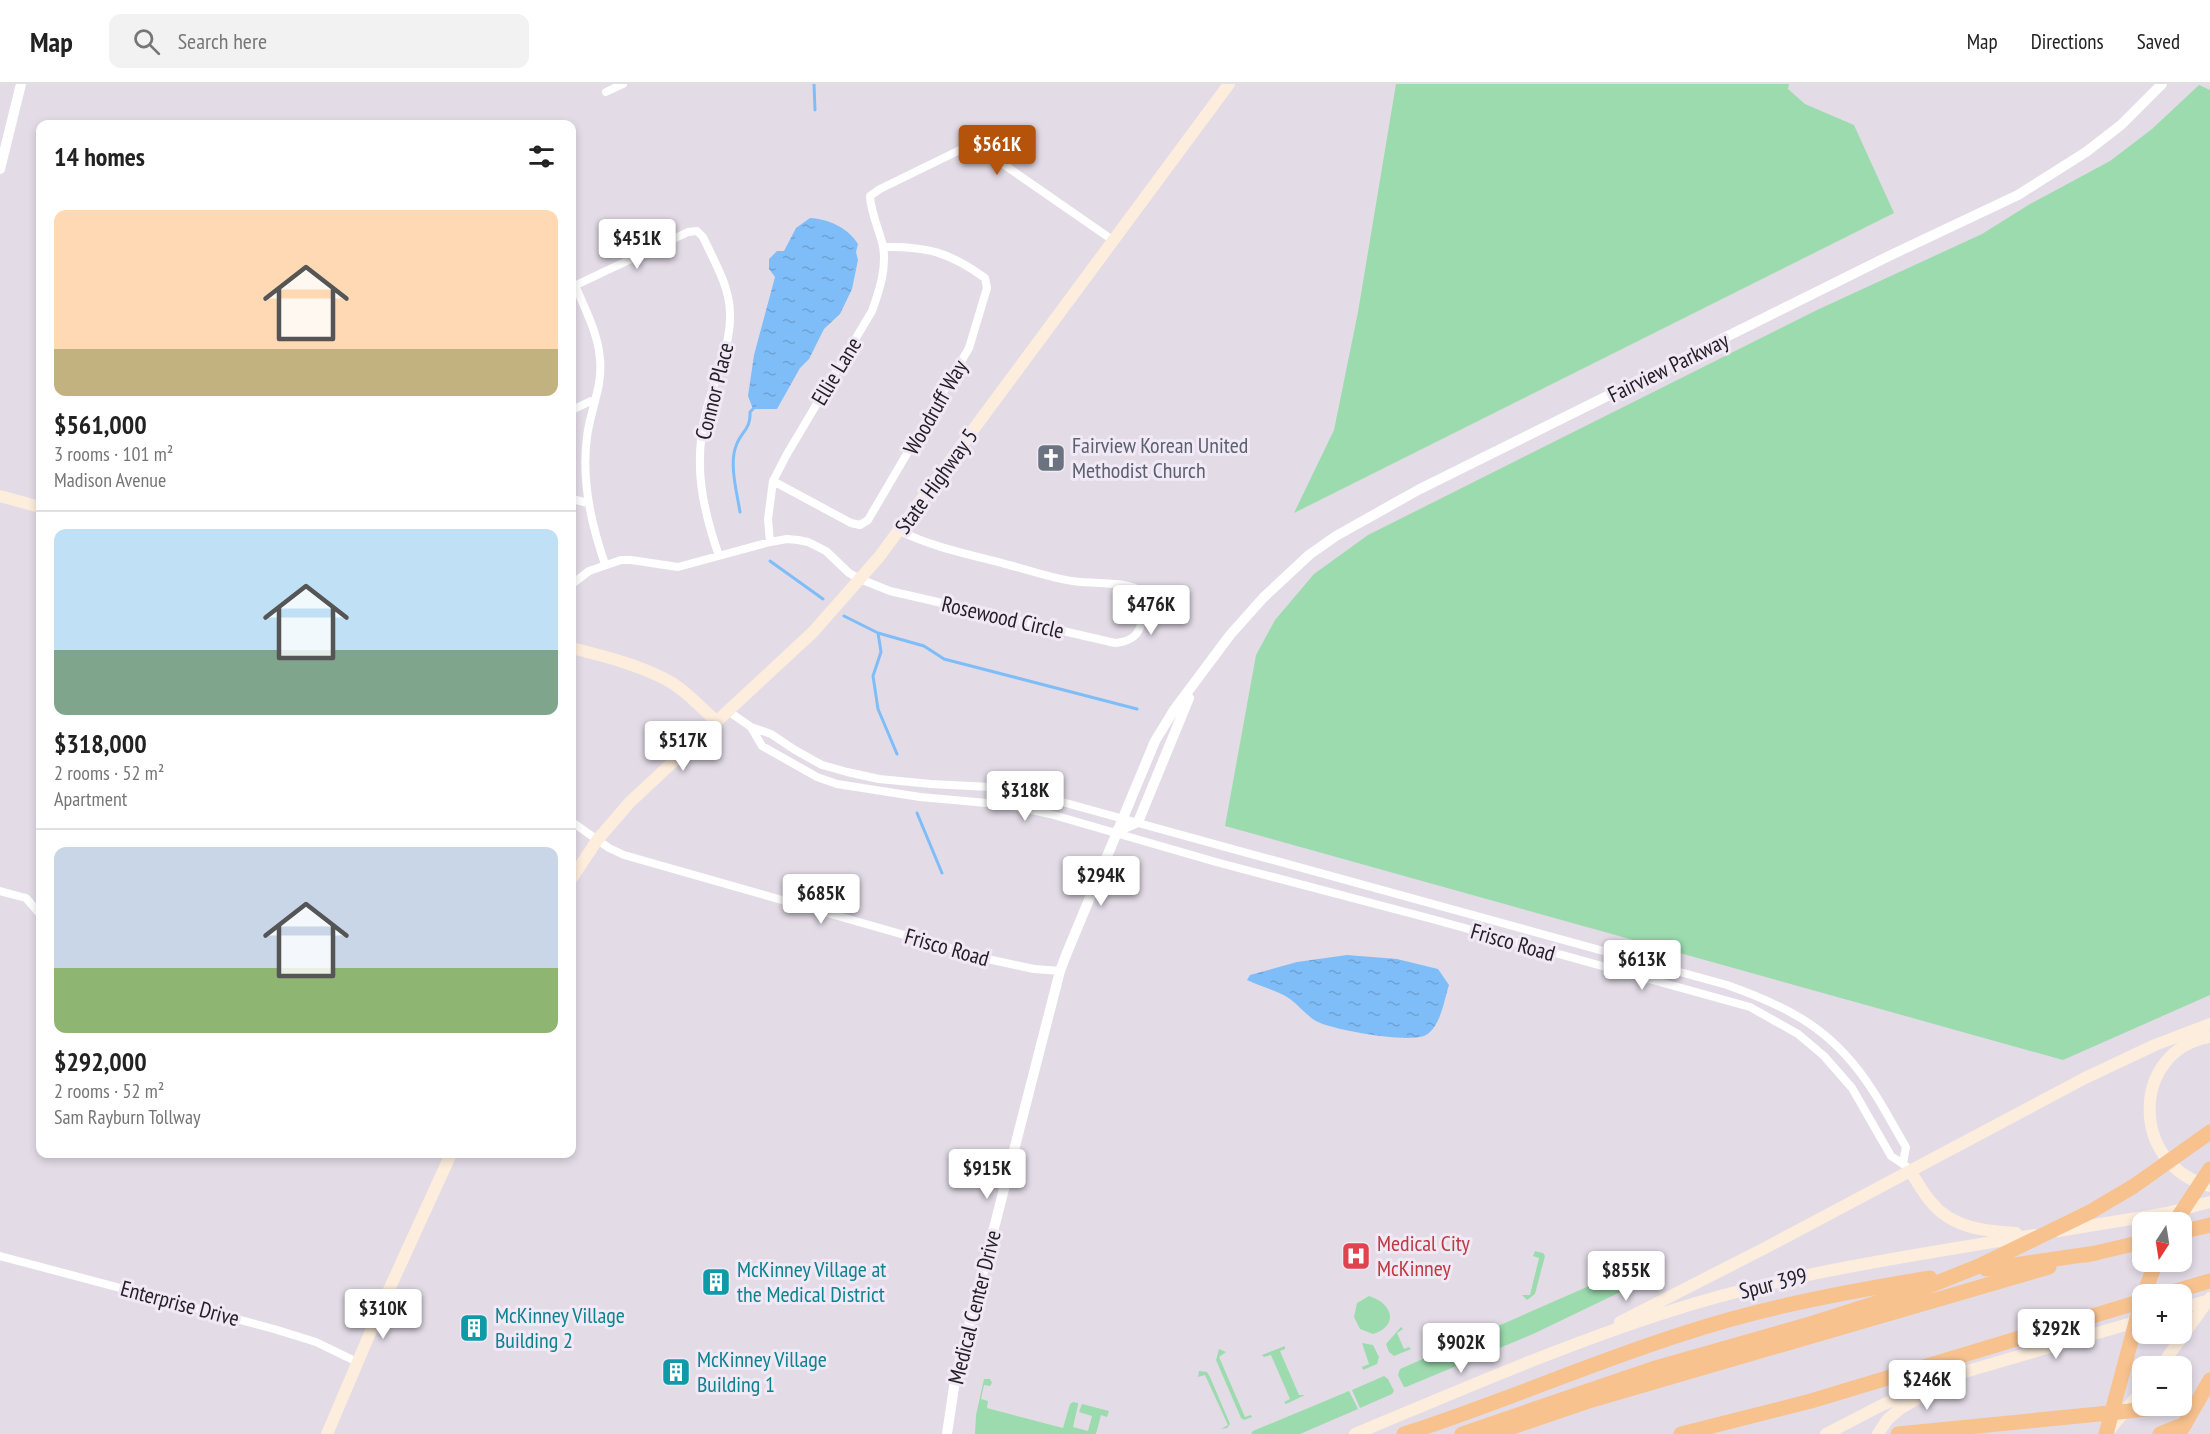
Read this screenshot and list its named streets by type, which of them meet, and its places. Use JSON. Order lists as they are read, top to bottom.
{
  "streets": {
    "main road": ["State Highway 5", "Spur 399"],
    "street": [
      "Fairview Parkway",
      "Ellie Lane",
      "Connor Place",
      "Woodruff Way",
      "Rosewood Circle",
      "Frisco Road",
      "Enterprise Drive",
      "Medical Center Drive"
    ]
  },
  "crossings": [
    ["Fairview Parkway", "Frisco Road"],
    ["Fairview Parkway", "Medical Center Drive"],
    ["Ellie Lane", "Woodruff Way"],
    ["Ellie Lane", "State Highway 5"],
    ["State Highway 5", "Rosewood Circle"],
    ["State Highway 5", "Frisco Road"],
    ["Frisco Road", "Medical Center Drive"]
  ],
  "places": {
    "church": ["Fairview Korean United Methodist Church"],
    "hospital": ["Medical City McKinney"],
    "building": ["McKinney Village at the Medical District", "McKinney Village Building 2", "McKinney Village Building 1"]
  },
  "north": "bottom",
  "page": {
    "header": "Map",
    "search": "Search here",
    "nav": ["Map", "Directions", "Saved"],
    "heading": "14 homes",
    "price": [
      "$561K",
      "$451K",
      "$476K",
      "$517K",
      "$318K",
      "$294K",
      "$685K",
      "$613K",
      "$915K",
      "$855K",
      "$310K",
      "$292K",
      "$902K",
      "$246K"
    ],
    "list": [
      {
        "name": "$561,000",
        "note": "3 rooms · 101 m² · Madison Avenue"
      },
      {
        "name": "$318,000",
        "note": "2 rooms · 52 m² · Apartment"
      },
      {
        "name": "$292,000",
        "note": "2 rooms · 52 m² · Sam Rayburn Tollway"
      }
    ],
    "map_buttons": ["+", "−"]
  }
}
